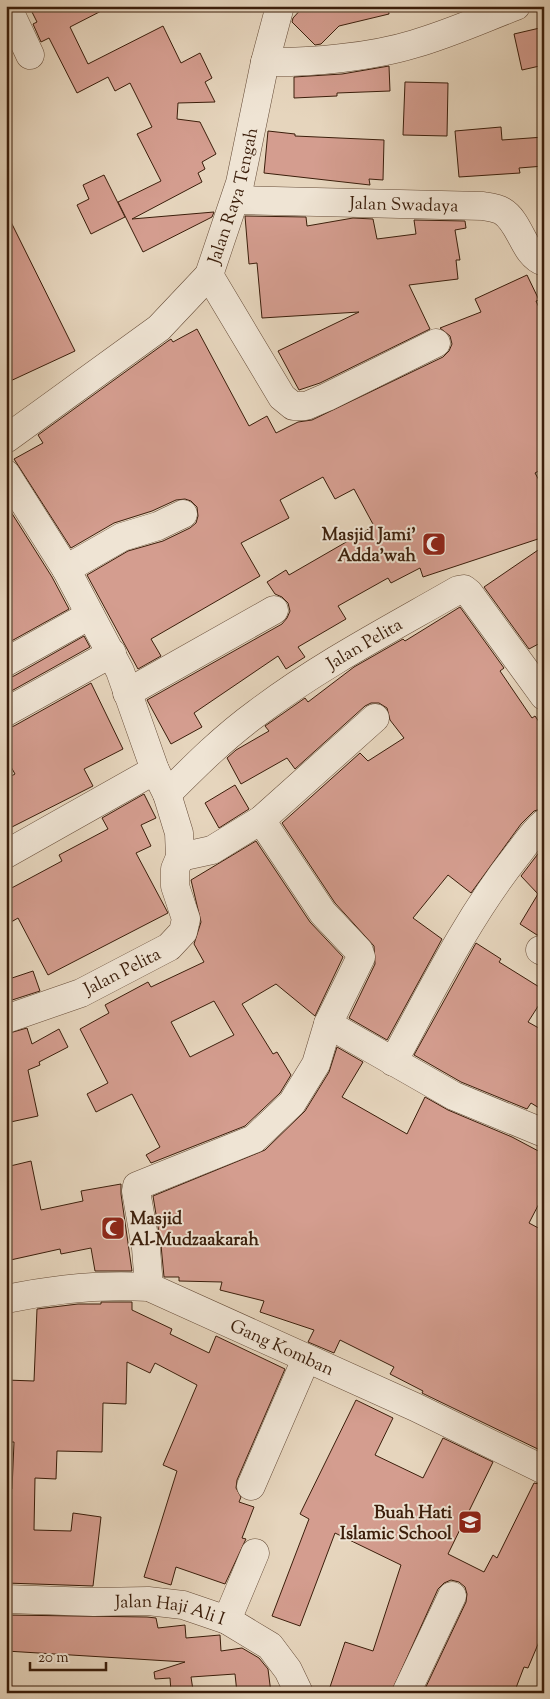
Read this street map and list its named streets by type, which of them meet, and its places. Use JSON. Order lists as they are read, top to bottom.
{
  "streets": {
    "street": [
      "Jalan Raya Tengah",
      "Jalan Swadaya",
      "Jalan Pelita",
      "Gang Komban",
      "Jalan Haji Ali I"
    ]
  },
  "crossings": [
    ["Jalan Raya Tengah", "Jalan Swadaya"]
  ],
  "places": {
    "mosque": ["Masjid Jami' Adda'wah", "Masjid Al-Mudzaakarah"],
    "school or university": ["Buah Hati Islamic School"]
  },
  "scale_bar": "20 m"
}
